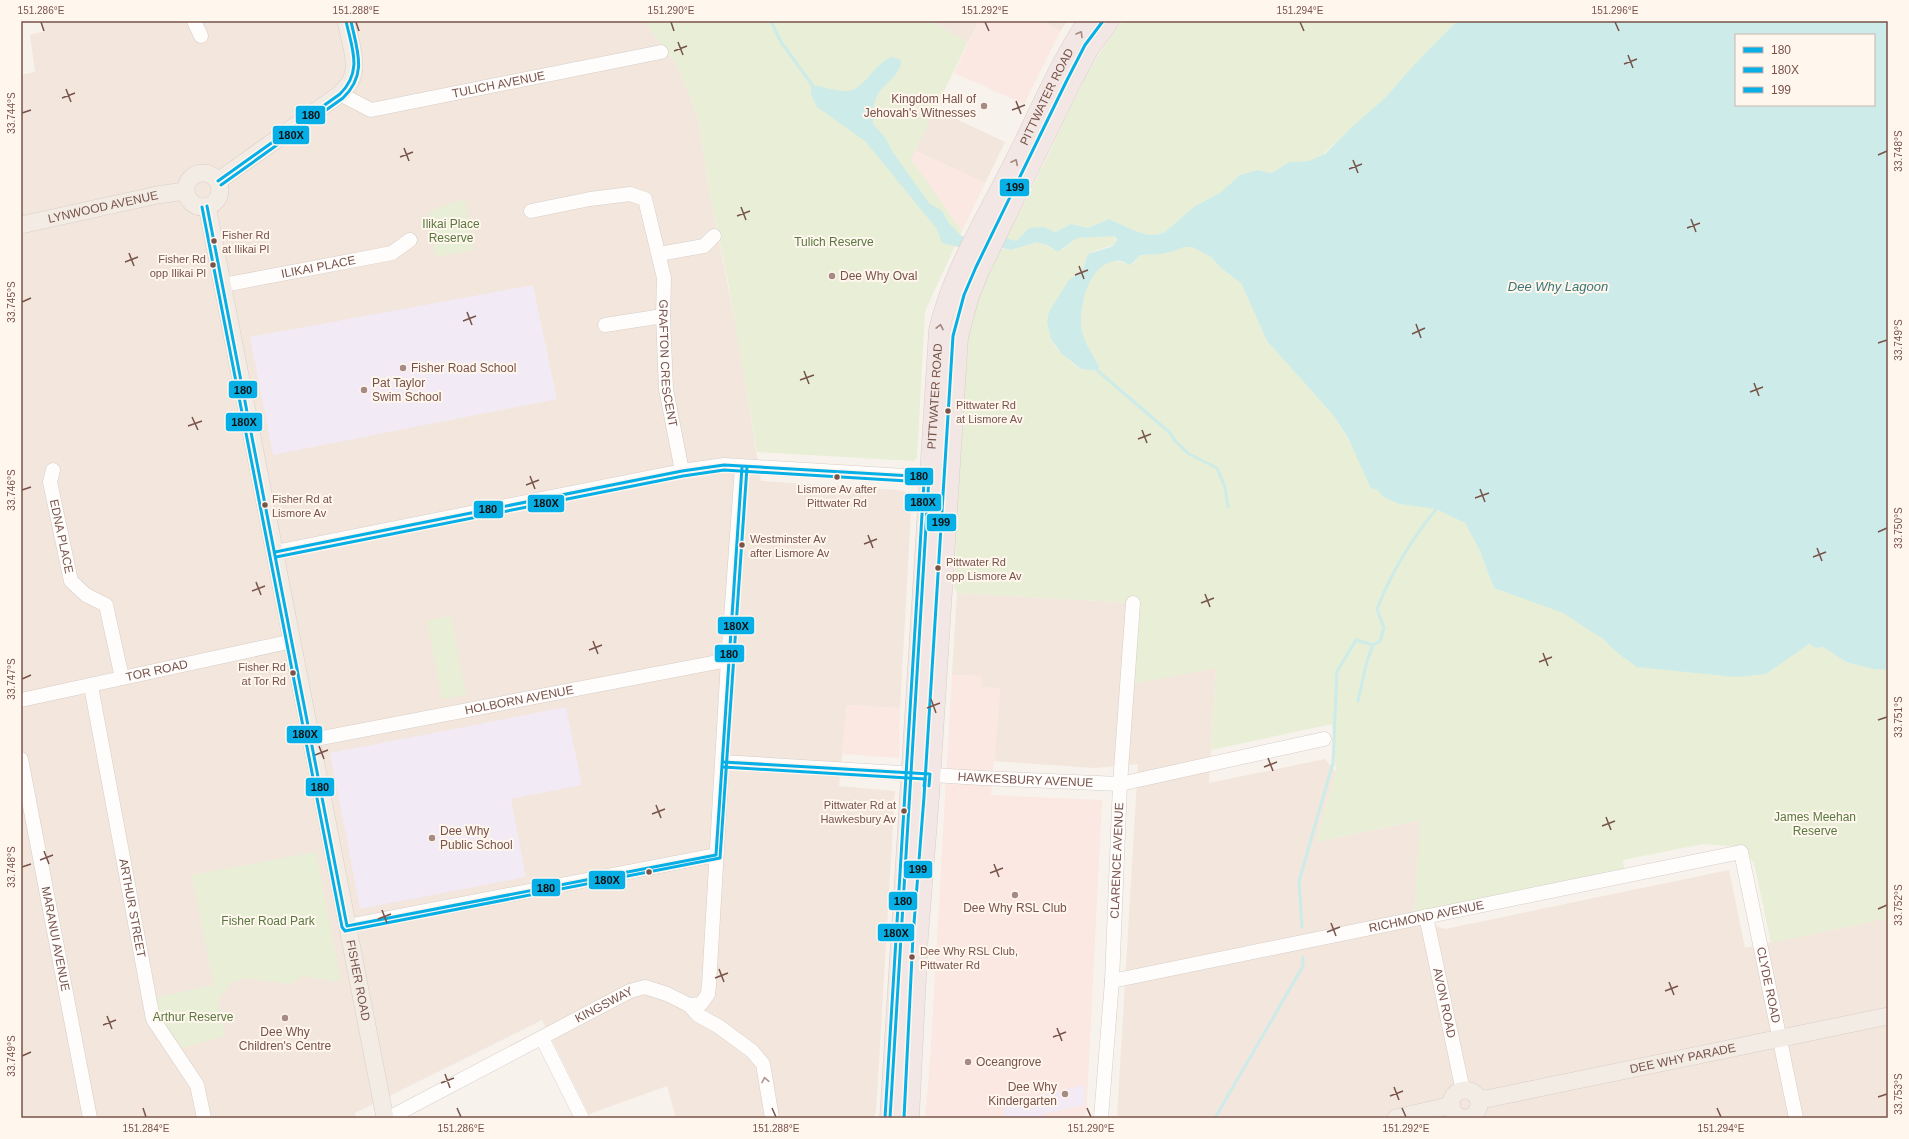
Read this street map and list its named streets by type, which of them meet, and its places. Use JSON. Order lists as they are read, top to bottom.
{
  "streets": {
    "highway": ["PITTWATER ROAD"],
    "main road": ["LYNWOOD AVENUE", "FISHER ROAD", "DEE WHY PARADE"],
    "street": [
      "TULICH AVENUE",
      "ILIKAI PLACE",
      "GRAFTON CRESCENT",
      "EDNA PLACE",
      "TOR ROAD",
      "HOLBORN AVENUE",
      "HAWKESBURY AVENUE",
      "CLARENCE AVENUE",
      "ARTHUR STREET",
      "RICHMOND AVENUE",
      "MARANUI AVENUE",
      "CLYDE ROAD",
      "AVON ROAD",
      "KINGSWAY"
    ]
  },
  "crossings": [
    ["PITTWATER ROAD", "HAWKESBURY AVENUE"],
    ["LYNWOOD AVENUE", "FISHER ROAD"],
    ["ILIKAI PLACE", "FISHER ROAD"],
    ["EDNA PLACE", "TOR ROAD"],
    ["TOR ROAD", "ARTHUR STREET"],
    ["TOR ROAD", "FISHER ROAD"],
    ["HOLBORN AVENUE", "FISHER ROAD"],
    ["HAWKESBURY AVENUE", "CLARENCE AVENUE"],
    ["CLARENCE AVENUE", "RICHMOND AVENUE"],
    ["RICHMOND AVENUE", "CLYDE ROAD"],
    ["RICHMOND AVENUE", "AVON ROAD"],
    ["CLYDE ROAD", "DEE WHY PARADE"],
    ["AVON ROAD", "DEE WHY PARADE"]
  ],
  "water": ["Dee Why Lagoon"],
  "parks": [
    "Ilikai Place Reserve",
    "Tulich Reserve",
    "James Meehan Reserve",
    "Fisher Road Park",
    "Arthur Reserve"
  ],
  "places": [
    "Kingdom Hall of Jehovah's Witnesses",
    "Fisher Rd at Ilikai Pl",
    "Fisher Rd opp Ilikai Pl",
    "Dee Why Oval",
    "Fisher Road School",
    "Pat Taylor Swim School",
    "Pittwater Rd at Lismore Av",
    "Lismore Av after Pittwater Rd",
    "Fisher Rd at Lismore Av",
    "Westminster Av after Lismore Av",
    "Pittwater Rd opp Lismore Av",
    "Fisher Rd at Tor Rd",
    "Pittwater Rd at Hawkesbury Av",
    "Dee Why Public School",
    "Dee Why RSL Club",
    "Dee Why RSL Club, Pittwater Rd",
    "Dee Why Children's Centre",
    "Oceangrove",
    "Dee Why Kindergarten"
  ],
  "lines": ["transit line 180", "transit line 180X", "transit line 199"],
  "legend": ["180", "180X", "199"],
  "coordinates": [
    "151.286°E",
    "151.288°E",
    "151.290°E",
    "151.292°E",
    "151.294°E",
    "151.296°E",
    "33.744°S",
    "33.748°S",
    "33.745°S",
    "33.749°S",
    "33.746°S",
    "33.750°S",
    "33.747°S",
    "33.751°S",
    "33.752°S",
    "33.753°S",
    "151.284°E"
  ]
}
